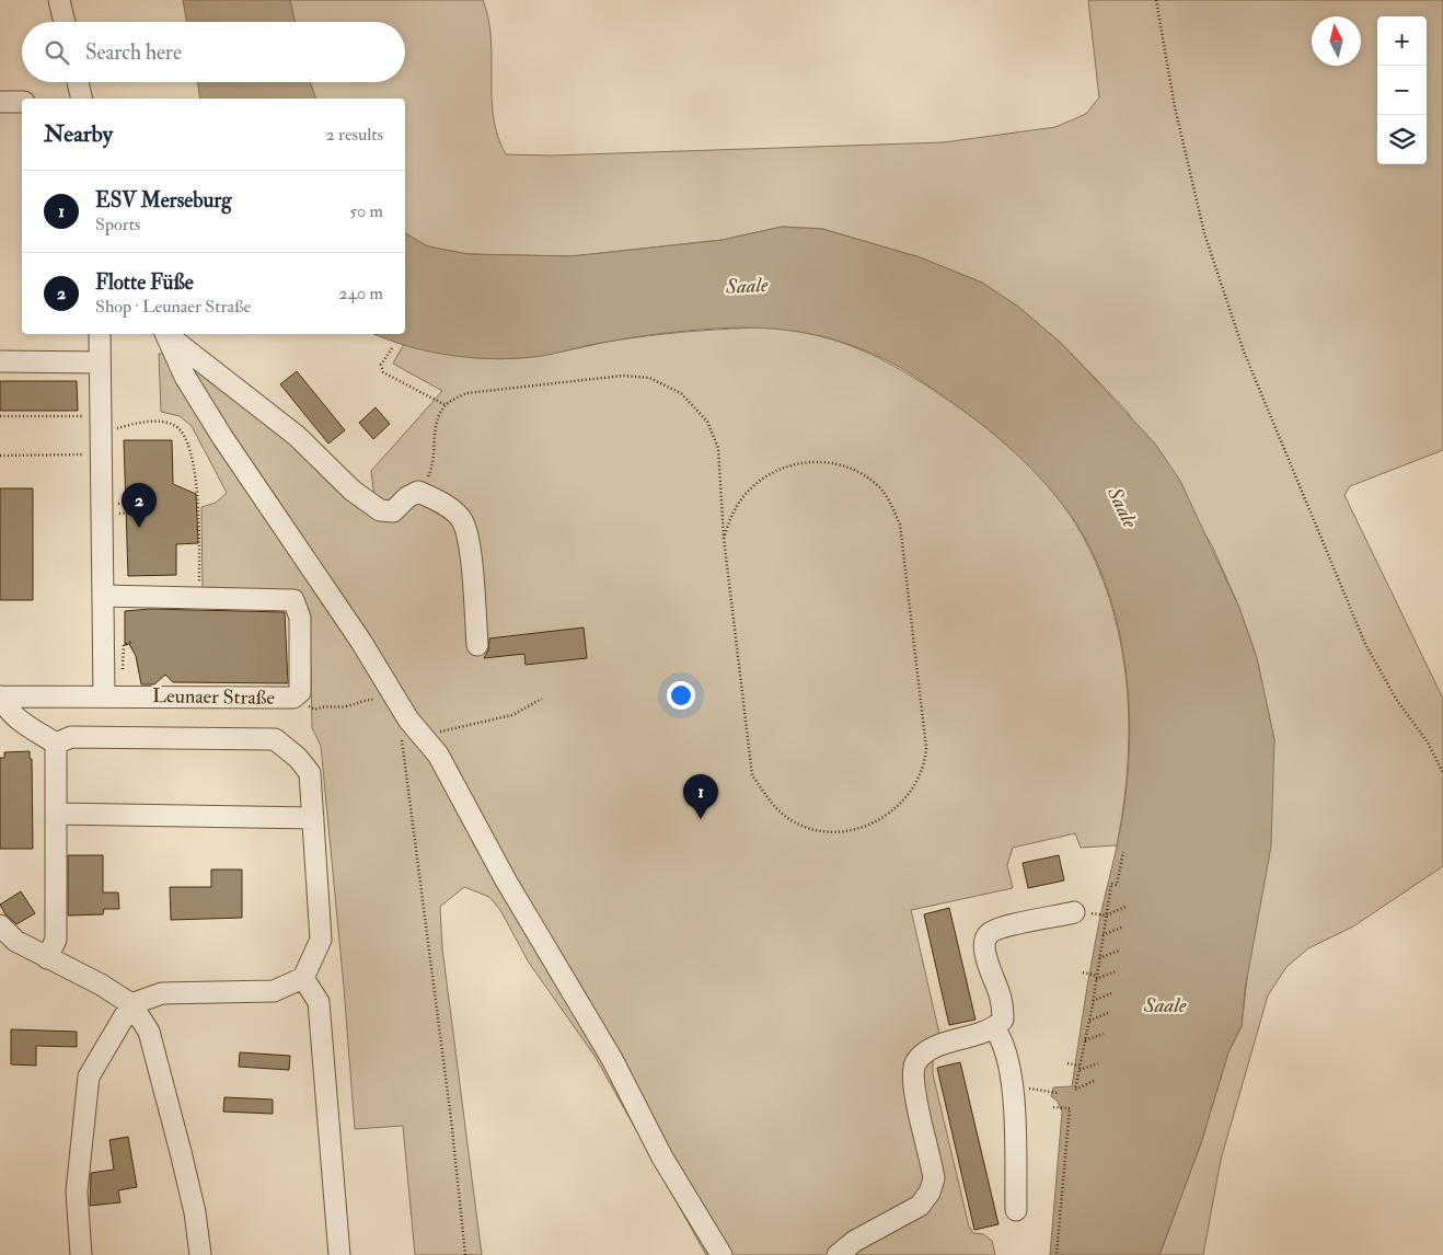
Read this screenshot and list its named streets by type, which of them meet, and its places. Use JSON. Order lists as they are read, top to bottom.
{
  "streets": {
    "street": ["Leunaer Straße"]
  },
  "water": ["Saale"],
  "north": "top",
  "page": {
    "map_buttons": ["+", "−"],
    "search": "Search here",
    "heading": ["Nearby", "2 results"],
    "list": [
      {
        "mark": "1",
        "name": "ESV Merseburg",
        "note": "Sports",
        "value": "50 m"
      },
      {
        "mark": "2",
        "name": "Flotte Füße",
        "note": "Shop · Leunaer Straße",
        "value": "240 m"
      }
    ],
    "pins": ["2", "1"]
  }
}
